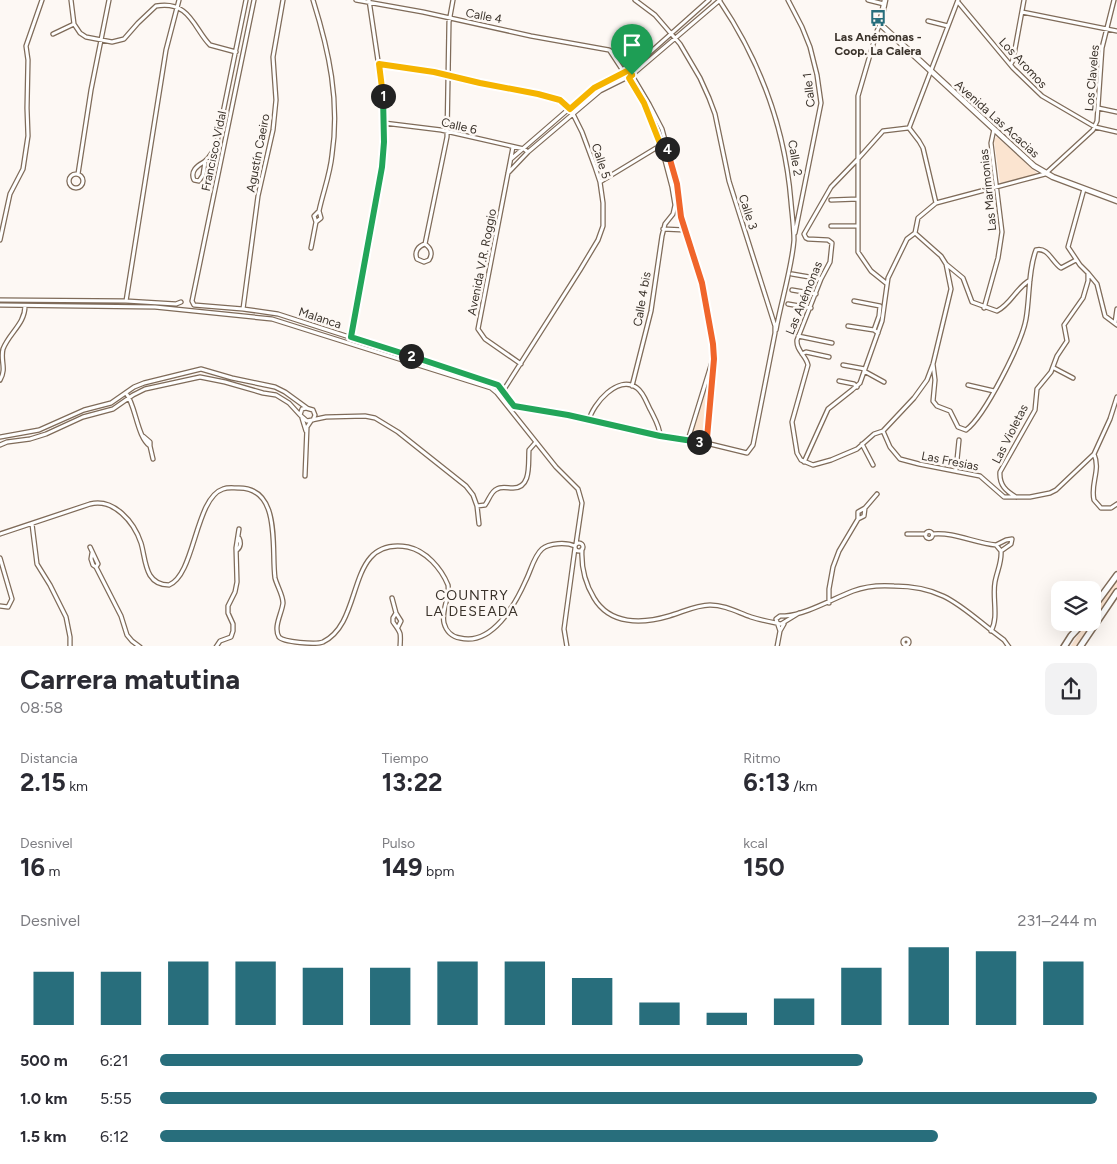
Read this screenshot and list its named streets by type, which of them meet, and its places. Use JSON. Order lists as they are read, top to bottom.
{
  "streets": {
    "street": [
      "Calle 4",
      "Los Aromos",
      "Los Claveles",
      "Calle 1",
      "Avenida Las Acacias",
      "Calle 6",
      "Francisco Vidal",
      "Agustín Caeiro",
      "Calle 2",
      "Calle 5",
      "Las Marimonias",
      "Calle 3",
      "Avenida V.R. Roggio",
      "Las Anémonas",
      "Calle 4 bis",
      "Malanca",
      "Las Violetas",
      "Las Fresias"
    ]
  },
  "crossings": [
    ["Calle 4", "Calle 4 bis"],
    ["Calle 4", "Malanca"],
    ["Los Aromos", "Los Claveles"],
    ["Los Claveles", "Avenida Las Acacias"],
    ["Los Claveles", "Las Marimonias"],
    ["Calle 1", "Calle 2"],
    ["Avenida Las Acacias", "Las Marimonias"],
    ["Calle 6", "Avenida V.R. Roggio"],
    ["Francisco Vidal", "Malanca"],
    ["Agustín Caeiro", "Malanca"],
    ["Calle 2", "Calle 3"],
    ["Calle 5", "Avenida V.R. Roggio"],
    ["Calle 5", "Malanca"],
    ["Calle 3", "Malanca"],
    ["Las Violetas", "Las Fresias"]
  ],
  "districts": ["COUNTRY LA DESEADA"],
  "places": {
    "bus stop": ["Las Anémonas - Coop. La Calera"]
  },
  "page": {
    "pins": [
      "1",
      "4",
      "2",
      "3"
    ],
    "heading": ["Carrera matutina", "08:58"],
    "stats": [
      ["Distancia", "2.15 km"],
      ["Tiempo", "13:22"],
      ["Ritmo", "6:13 /km"],
      ["Desnivel", "16 m"],
      ["Pulso", "149 bpm"],
      ["kcal", "150"]
    ],
    "chart": ["Desnivel", "231–244 m"],
    "list": [
      {
        "name": "500 m",
        "note": "6:21"
      },
      {
        "name": "1.0 km",
        "note": "5:55"
      },
      {
        "name": "1.5 km",
        "note": "6:12"
      }
    ]
  }
}
